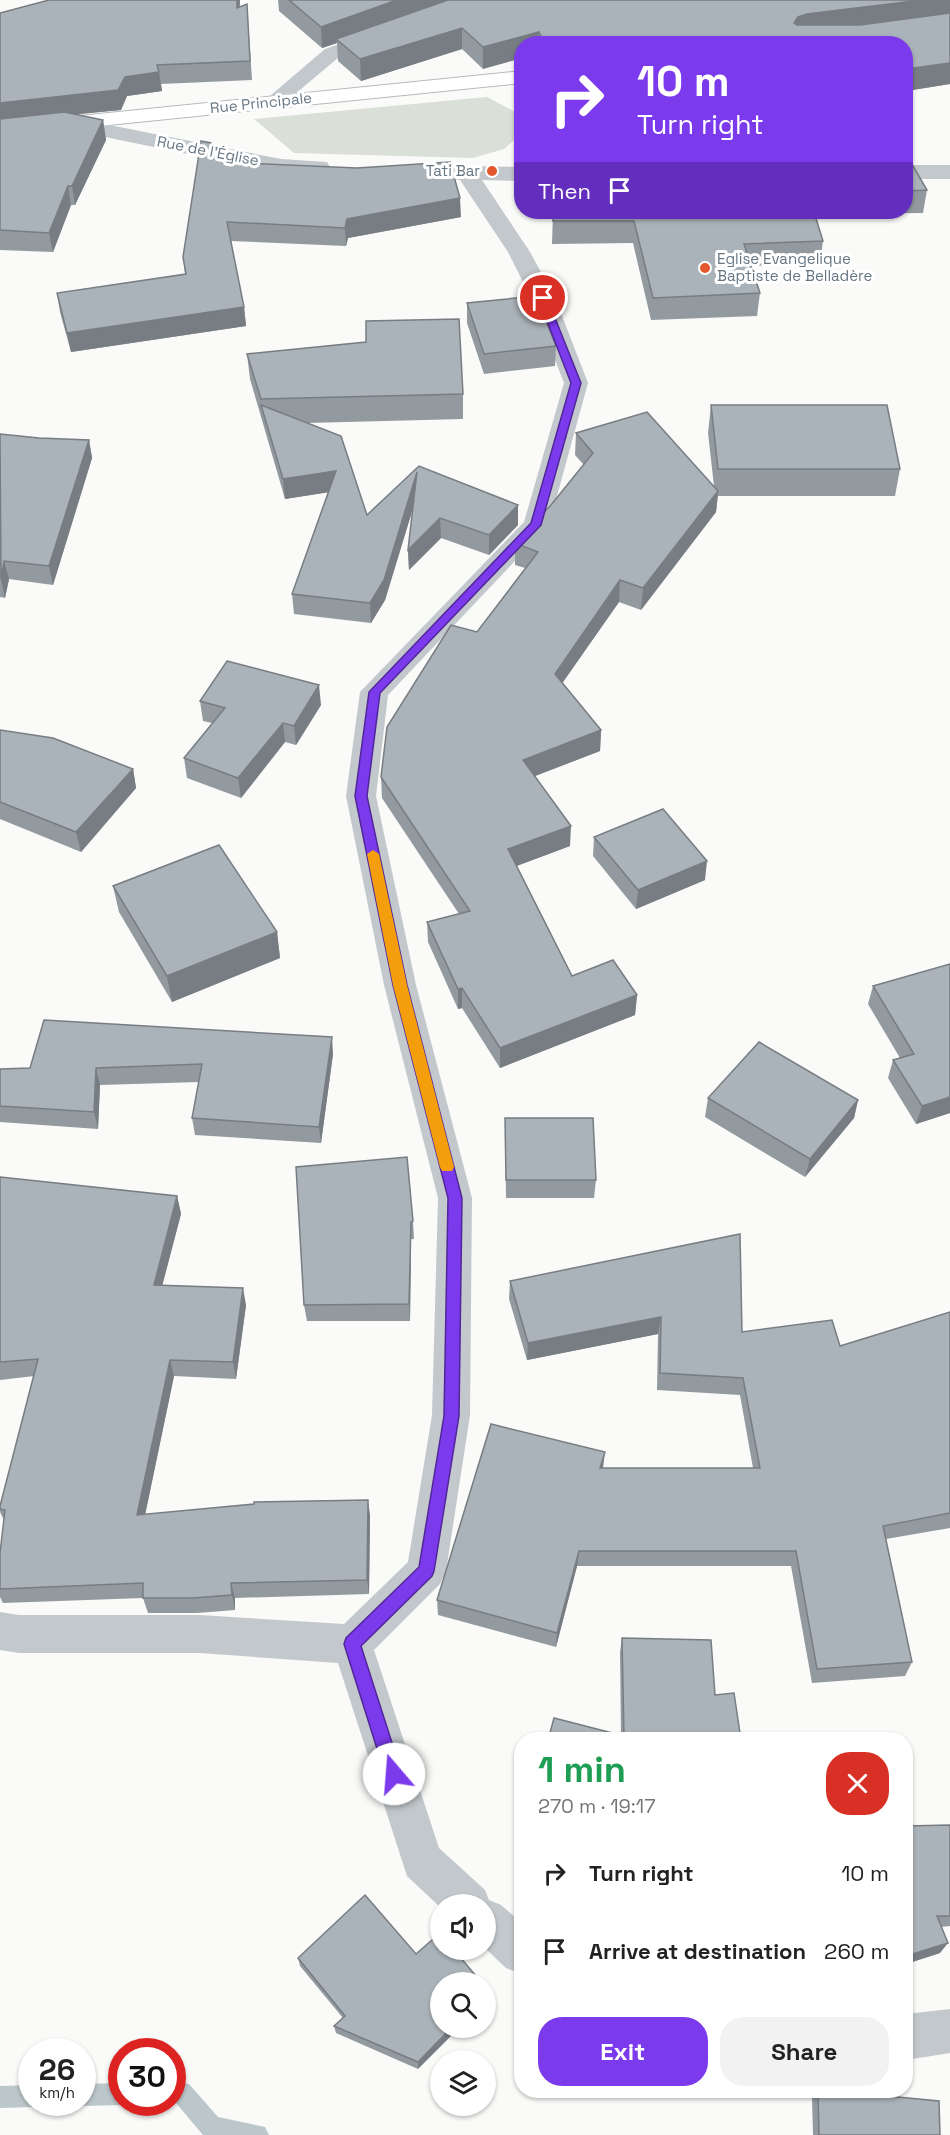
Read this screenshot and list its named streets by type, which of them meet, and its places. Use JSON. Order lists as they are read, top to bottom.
{
  "streets": {
    "main road": ["Rue Principale"],
    "street": ["Rue de l'Église"]
  },
  "crossings": [
    ["Rue Principale", "Rue de l'Église"]
  ],
  "places": ["Tati Bar", "Eglise Evangelique Baptiste de Belladère"],
  "page": {
    "turn": ["10 m", "Turn right"],
    "then": "Then",
    "heading": ["1 min", "270 m · 19:17"],
    "list": [
      {
        "name": "Turn right",
        "value": "10 m"
      },
      {
        "name": "Arrive at destination",
        "value": "260 m"
      }
    ],
    "buttons": ["Exit", "Share"],
    "speed": "26 km/h",
    "limit": "30"
  }
}
